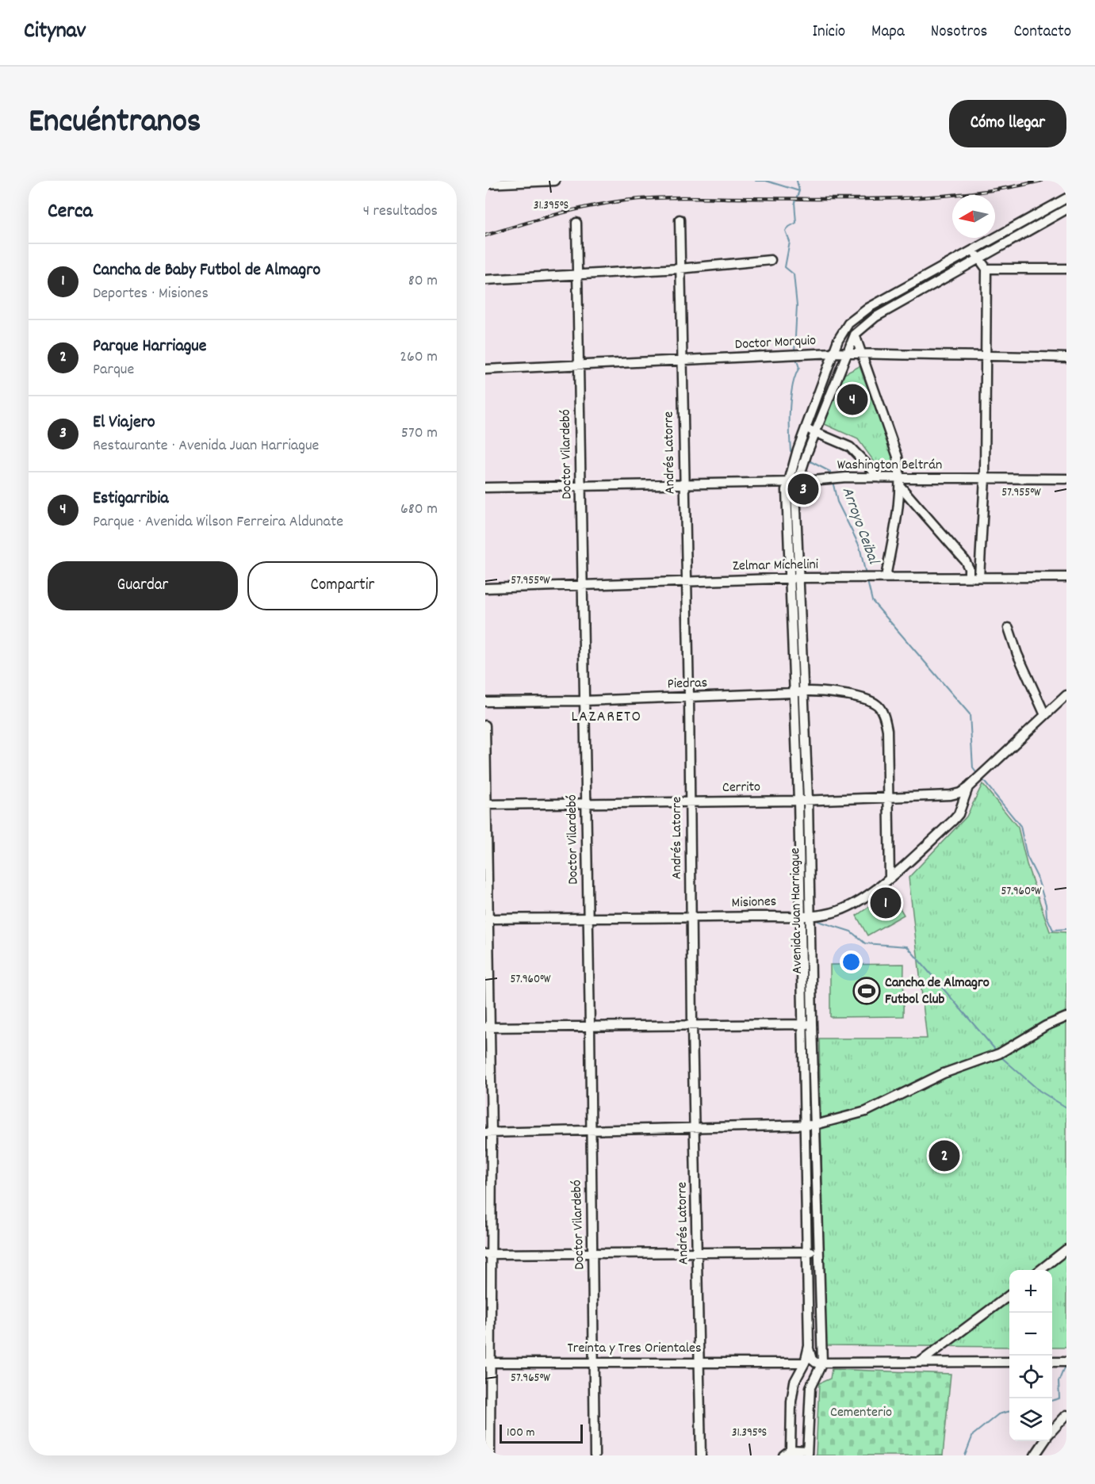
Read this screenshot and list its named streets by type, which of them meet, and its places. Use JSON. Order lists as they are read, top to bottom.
{
  "streets": {
    "street": [
      "Doctor Morquio",
      "Andrés Latorre",
      "Doctor Vilardebó",
      "Washington Beltrán",
      "Zelmar Michelini",
      "Piedras",
      "Cerrito",
      "Misiones",
      "Avenida Juan Harriague",
      "Treinta y Tres Orientales"
    ]
  },
  "crossings": [
    ["Doctor Morquio", "Andrés Latorre"],
    ["Doctor Morquio", "Doctor Vilardebó"],
    ["Andrés Latorre", "Washington Beltrán"],
    ["Andrés Latorre", "Zelmar Michelini"],
    ["Andrés Latorre", "Piedras"],
    ["Andrés Latorre", "Cerrito"],
    ["Andrés Latorre", "Misiones"],
    ["Andrés Latorre", "Treinta y Tres Orientales"],
    ["Doctor Vilardebó", "Washington Beltrán"],
    ["Doctor Vilardebó", "Zelmar Michelini"],
    ["Doctor Vilardebó", "Piedras"],
    ["Doctor Vilardebó", "Cerrito"],
    ["Doctor Vilardebó", "Misiones"],
    ["Doctor Vilardebó", "Treinta y Tres Orientales"],
    ["Washington Beltrán", "Avenida Juan Harriague"],
    ["Zelmar Michelini", "Avenida Juan Harriague"],
    ["Piedras", "Cerrito"],
    ["Piedras", "Avenida Juan Harriague"],
    ["Cerrito", "Misiones"],
    ["Cerrito", "Avenida Juan Harriague"],
    ["Misiones", "Avenida Juan Harriague"],
    ["Avenida Juan Harriague", "Treinta y Tres Orientales"]
  ],
  "districts": ["LAZARETO"],
  "water": ["Arroyo Ceibal"],
  "parks": ["Cementerio"],
  "places": {
    "sports": ["Cancha de Almagro Futbol Club"]
  },
  "scale_bar": "100 m",
  "north": "left",
  "page": {
    "header": "Citynav",
    "nav": [
      "Inicio",
      "Mapa",
      "Nosotros",
      "Contacto"
    ],
    "title": "Encuéntranos",
    "buttons": [
      "Cómo llegar",
      ["Guardar", "Compartir"]
    ],
    "heading": ["Cerca", "4 resultados"],
    "list": [
      {
        "mark": "1",
        "name": "Cancha de Baby Futbol de Almagro",
        "note": "Deportes · Misiones",
        "value": "80 m"
      },
      {
        "mark": "2",
        "name": "Parque Harriague",
        "note": "Parque",
        "value": "260 m"
      },
      {
        "mark": "3",
        "name": "El Viajero",
        "note": "Restaurante · Avenida Juan Harriague",
        "value": "570 m"
      },
      {
        "mark": "4",
        "name": "Estigarribia",
        "note": "Parque · Avenida Wilson Ferreira Aldunate",
        "value": "680 m"
      }
    ],
    "pins": [
      "4",
      "3",
      "1",
      "2"
    ],
    "map_buttons": ["+", "−"],
    "scale": "100 m"
  },
  "coordinates": [
    "31.395°S",
    "57.955°W",
    "57.960°W",
    "57.965°W"
  ]
}
